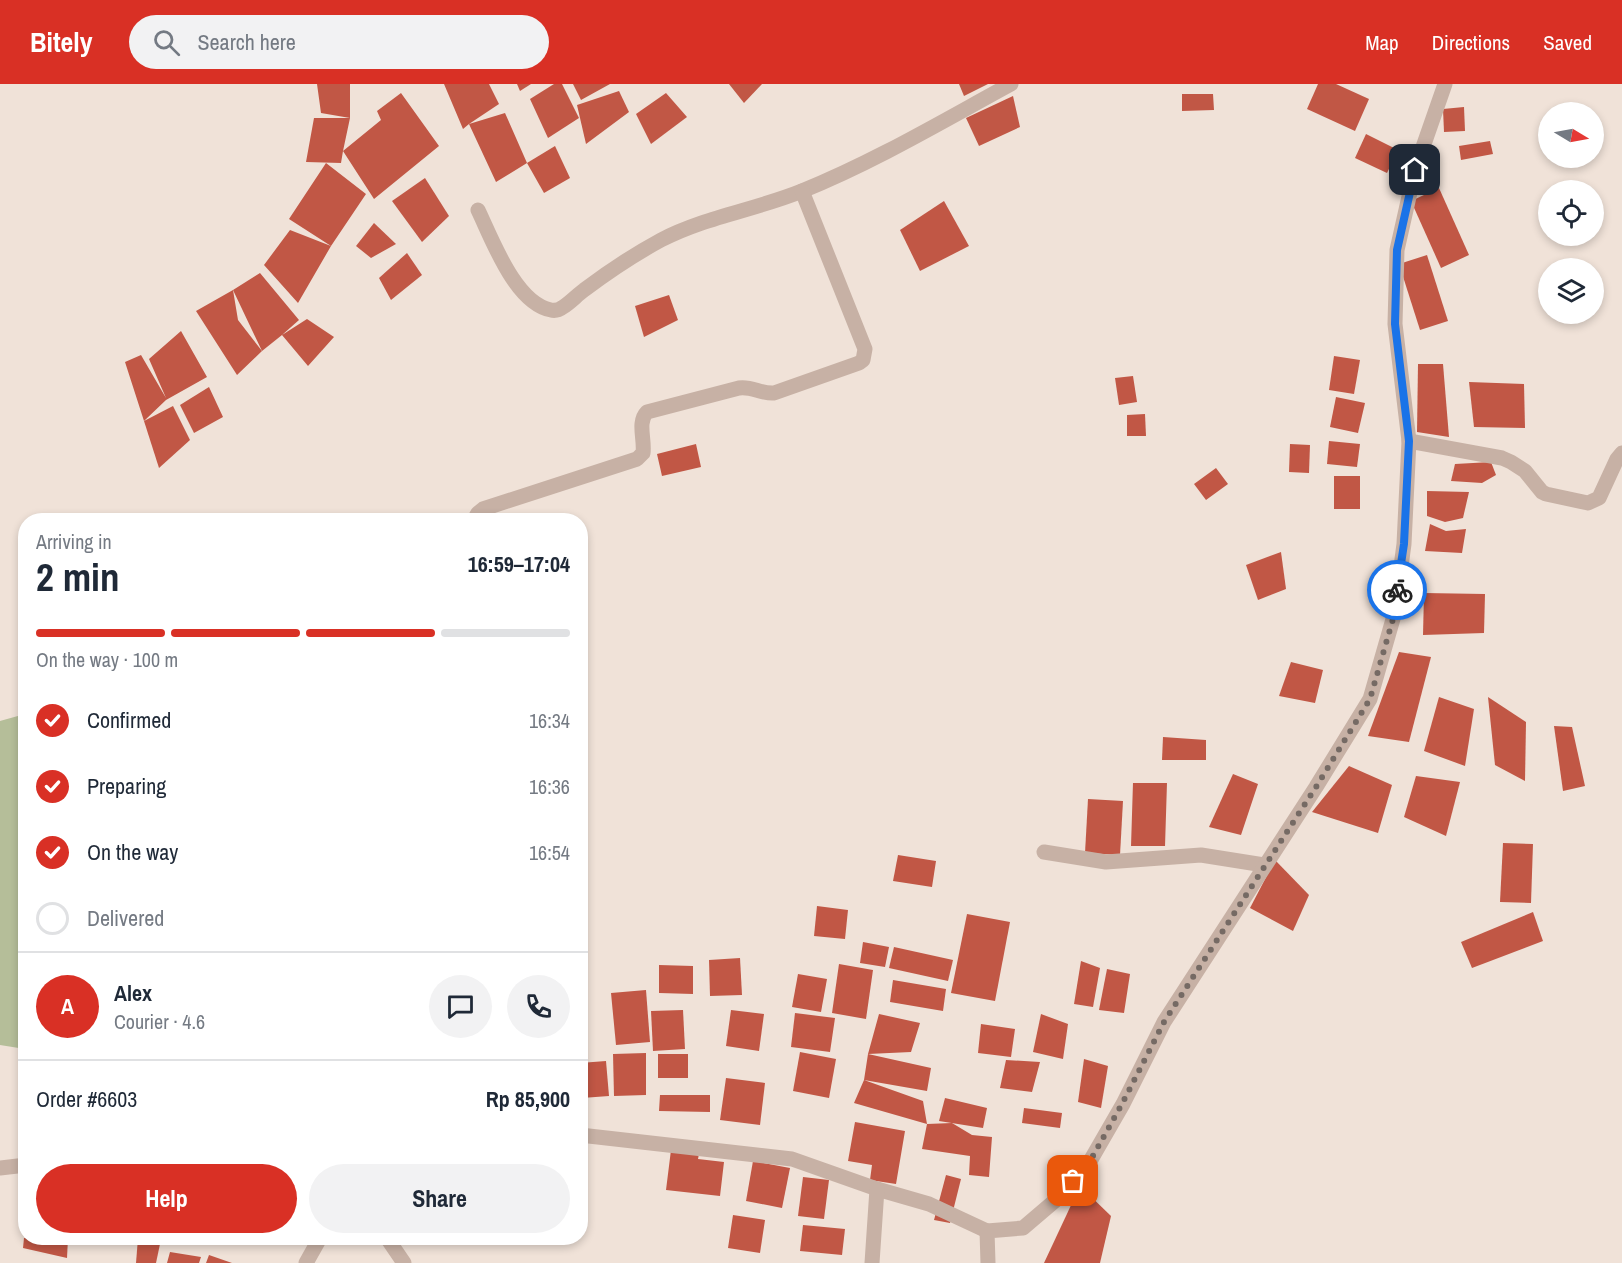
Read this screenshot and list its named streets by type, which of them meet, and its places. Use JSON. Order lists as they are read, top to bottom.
{
  "north": "right",
  "page": {
    "header": "Bitely",
    "search": "Search here",
    "nav": ["Map", "Directions", "Saved"],
    "heading": ["2 min", "Arriving in", "16:59–17:04"],
    "panel": [
      "Alex",
      "Courier · 4.6",
      "Order #6603",
      "Rp 85,900"
    ],
    "bar": "On the way · 100 m",
    "list": [
      ["Confirmed", "16:34"],
      ["Preparing", "16:36"],
      ["On the way", "16:54"],
      "Delivered"
    ],
    "round": "A",
    "buttons": ["Help", "Share"]
  }
}
